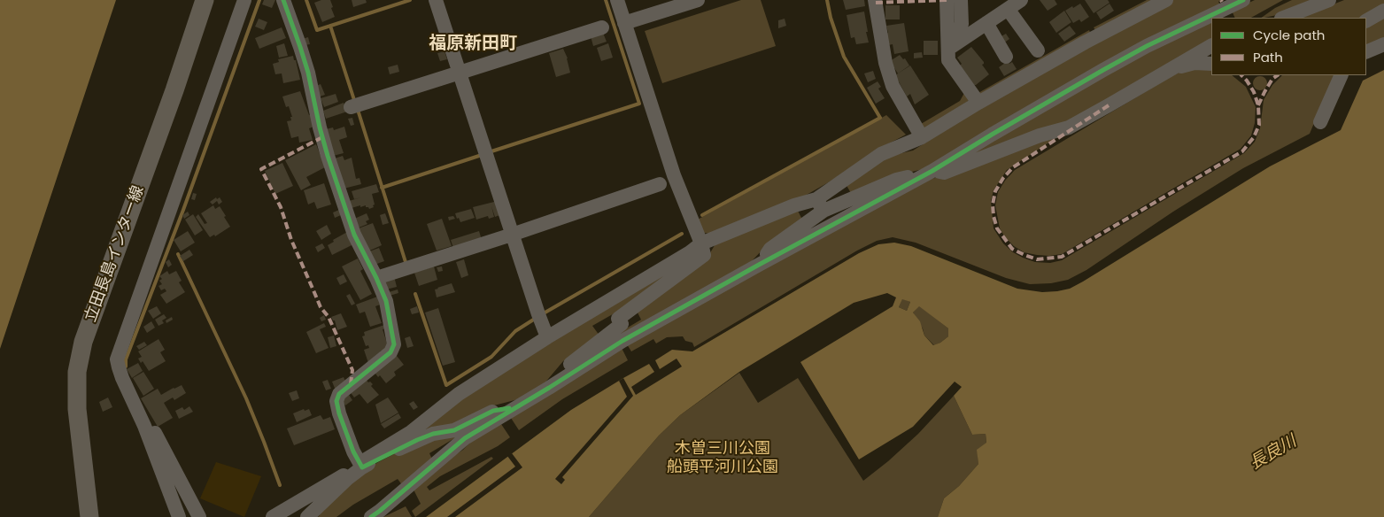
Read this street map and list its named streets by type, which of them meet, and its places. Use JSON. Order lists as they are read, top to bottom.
{
  "streets": {
    "main road": ["立田長島インター線"]
  },
  "districts": ["福原新田町"],
  "water": ["長良川"],
  "parks": ["木曽三川公園 船頭平河川公園"],
  "legend": ["Cycle path", "Path"]
}
